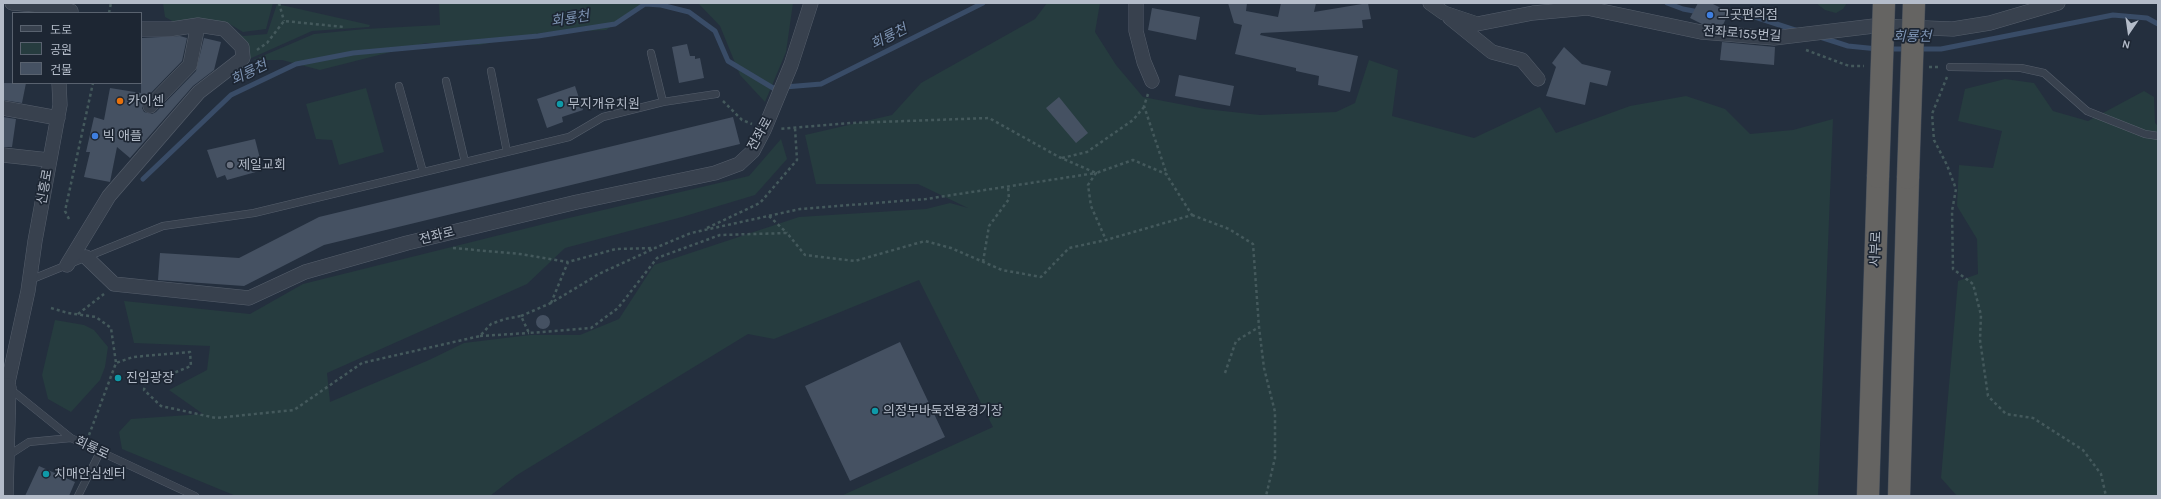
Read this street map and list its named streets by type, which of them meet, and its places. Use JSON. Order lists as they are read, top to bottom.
{
  "streets": {
    "highway": ["서부로"],
    "street": ["전좌로155번길", "전좌로", "신흥로"],
    "lane": ["회룡로"]
  },
  "water": ["회룡천"],
  "places": [
    "그곳편의점",
    "카이센",
    "무지개유치원",
    "빅 애플",
    "제일교회",
    "진입광장",
    "의정부바둑전용경기장",
    "치매안심센터"
  ],
  "legend": ["도로", "공원", "건물"],
  "north": "bottom"
}
